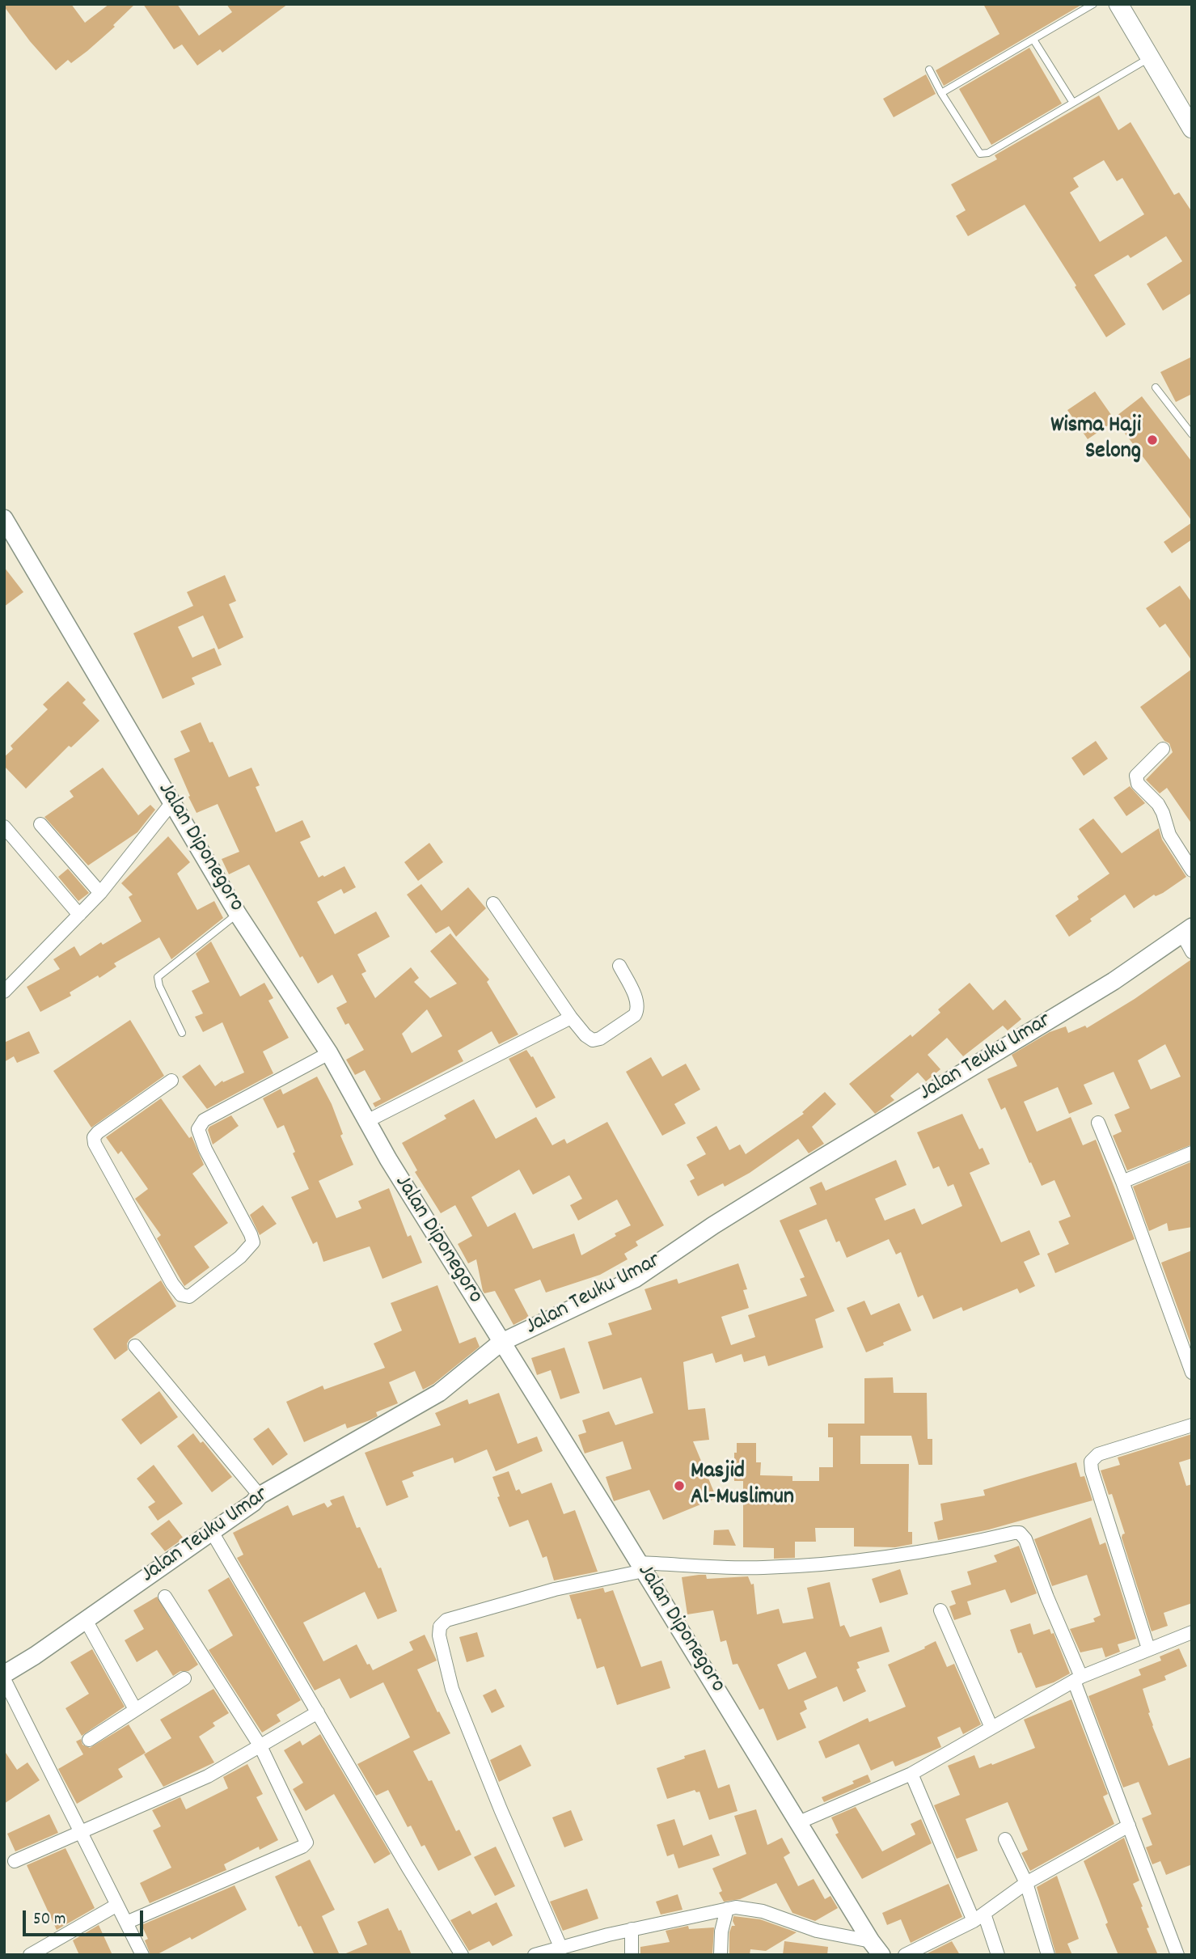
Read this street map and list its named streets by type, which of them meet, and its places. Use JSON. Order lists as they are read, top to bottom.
{
  "streets": {
    "street": ["Jalan Diponegoro", "Jalan Teuku Umar"]
  },
  "crossings": [
    ["Jalan Diponegoro", "Jalan Teuku Umar"]
  ],
  "places": ["Wisma Haji Selong", "Masjid Al-Muslimun"],
  "scale_bar": "50 m"
}
